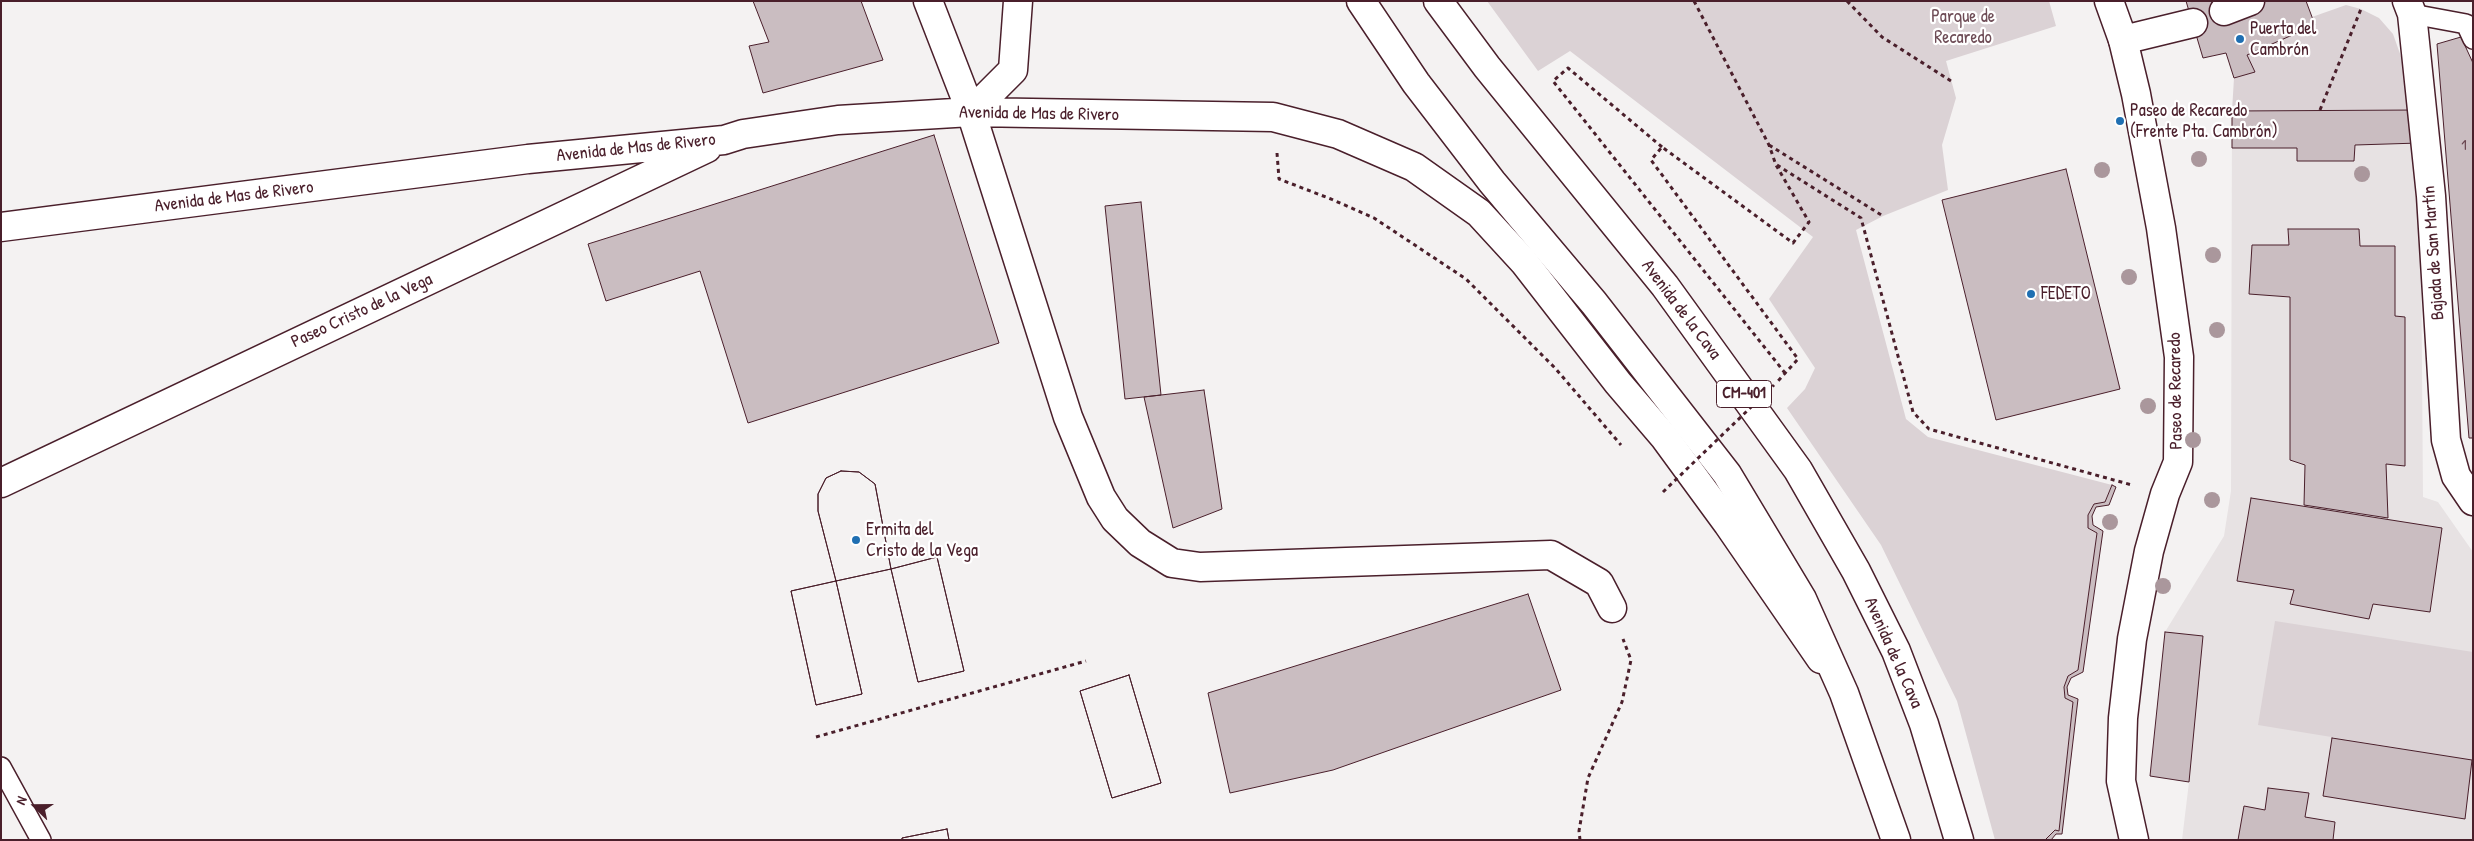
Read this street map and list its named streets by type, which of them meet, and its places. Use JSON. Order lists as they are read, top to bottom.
{
  "streets": {
    "street": [
      "Avenida de Mas de Rivero",
      "Bajada de San Martín",
      "Avenida de la Cava",
      "Paseo Cristo de la Vega",
      "Paseo de Recaredo",
      "CM-401"
    ]
  },
  "crossings": [
    ["Avenida de Mas de Rivero", "Paseo Cristo de la Vega"]
  ],
  "parks": ["Parque de Recaredo"],
  "places": [
    "Puerta del Cambrón",
    "Paseo de Recaredo (Frente Pta. Cambrón)",
    "FEDETO",
    "Ermita del Cristo de la Vega"
  ],
  "house_numbers": ["1"],
  "north": "left"
}
